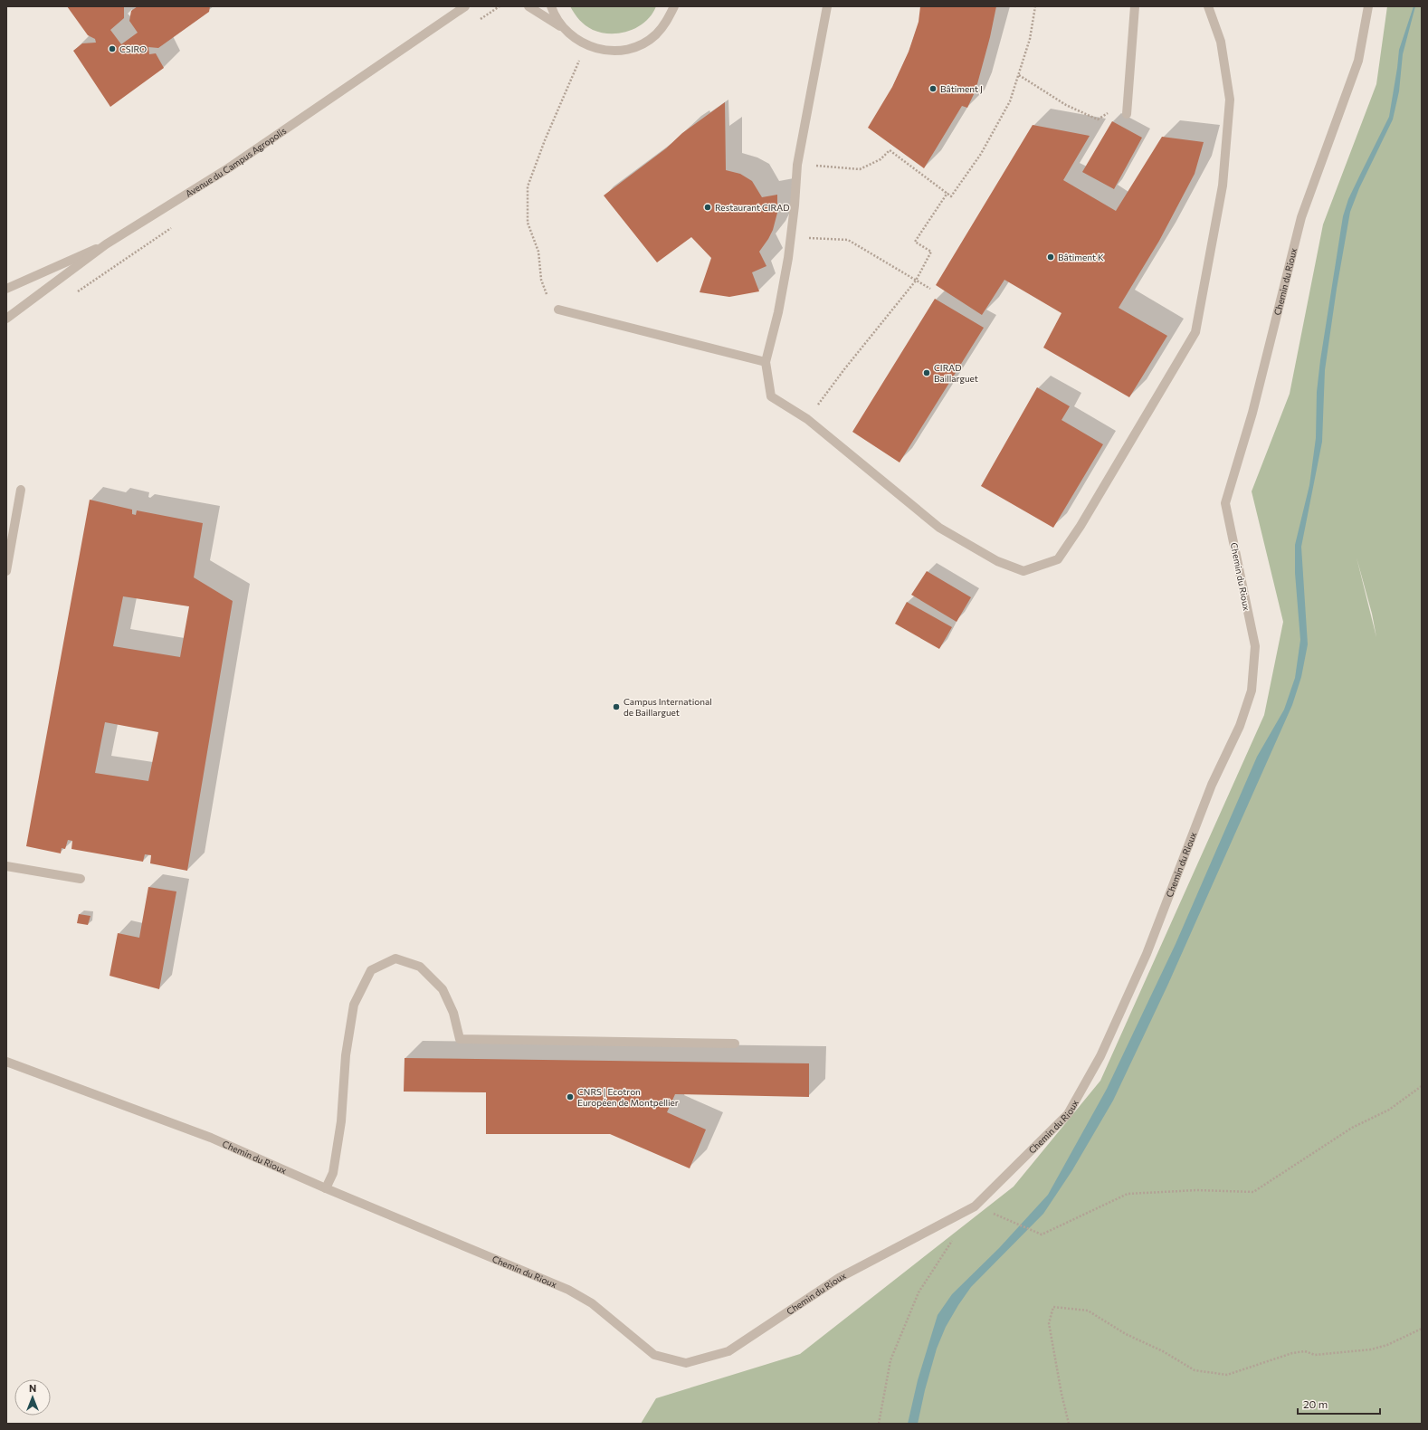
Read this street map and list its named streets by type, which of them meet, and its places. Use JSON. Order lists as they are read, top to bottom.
{
  "streets": {
    "street": ["Avenue du Campus Agropolis", "Chemin du Rioux"]
  },
  "places": [
    "CSIRO",
    "Bâtiment J",
    "Restaurant CIRAD",
    "Bâtiment K",
    "CIRAD Baillarguet",
    "Campus International de Baillarguet",
    "CNRS | Ecotron Européen de Montpellier"
  ],
  "scale_bar": "20 m",
  "north": "top"
}
